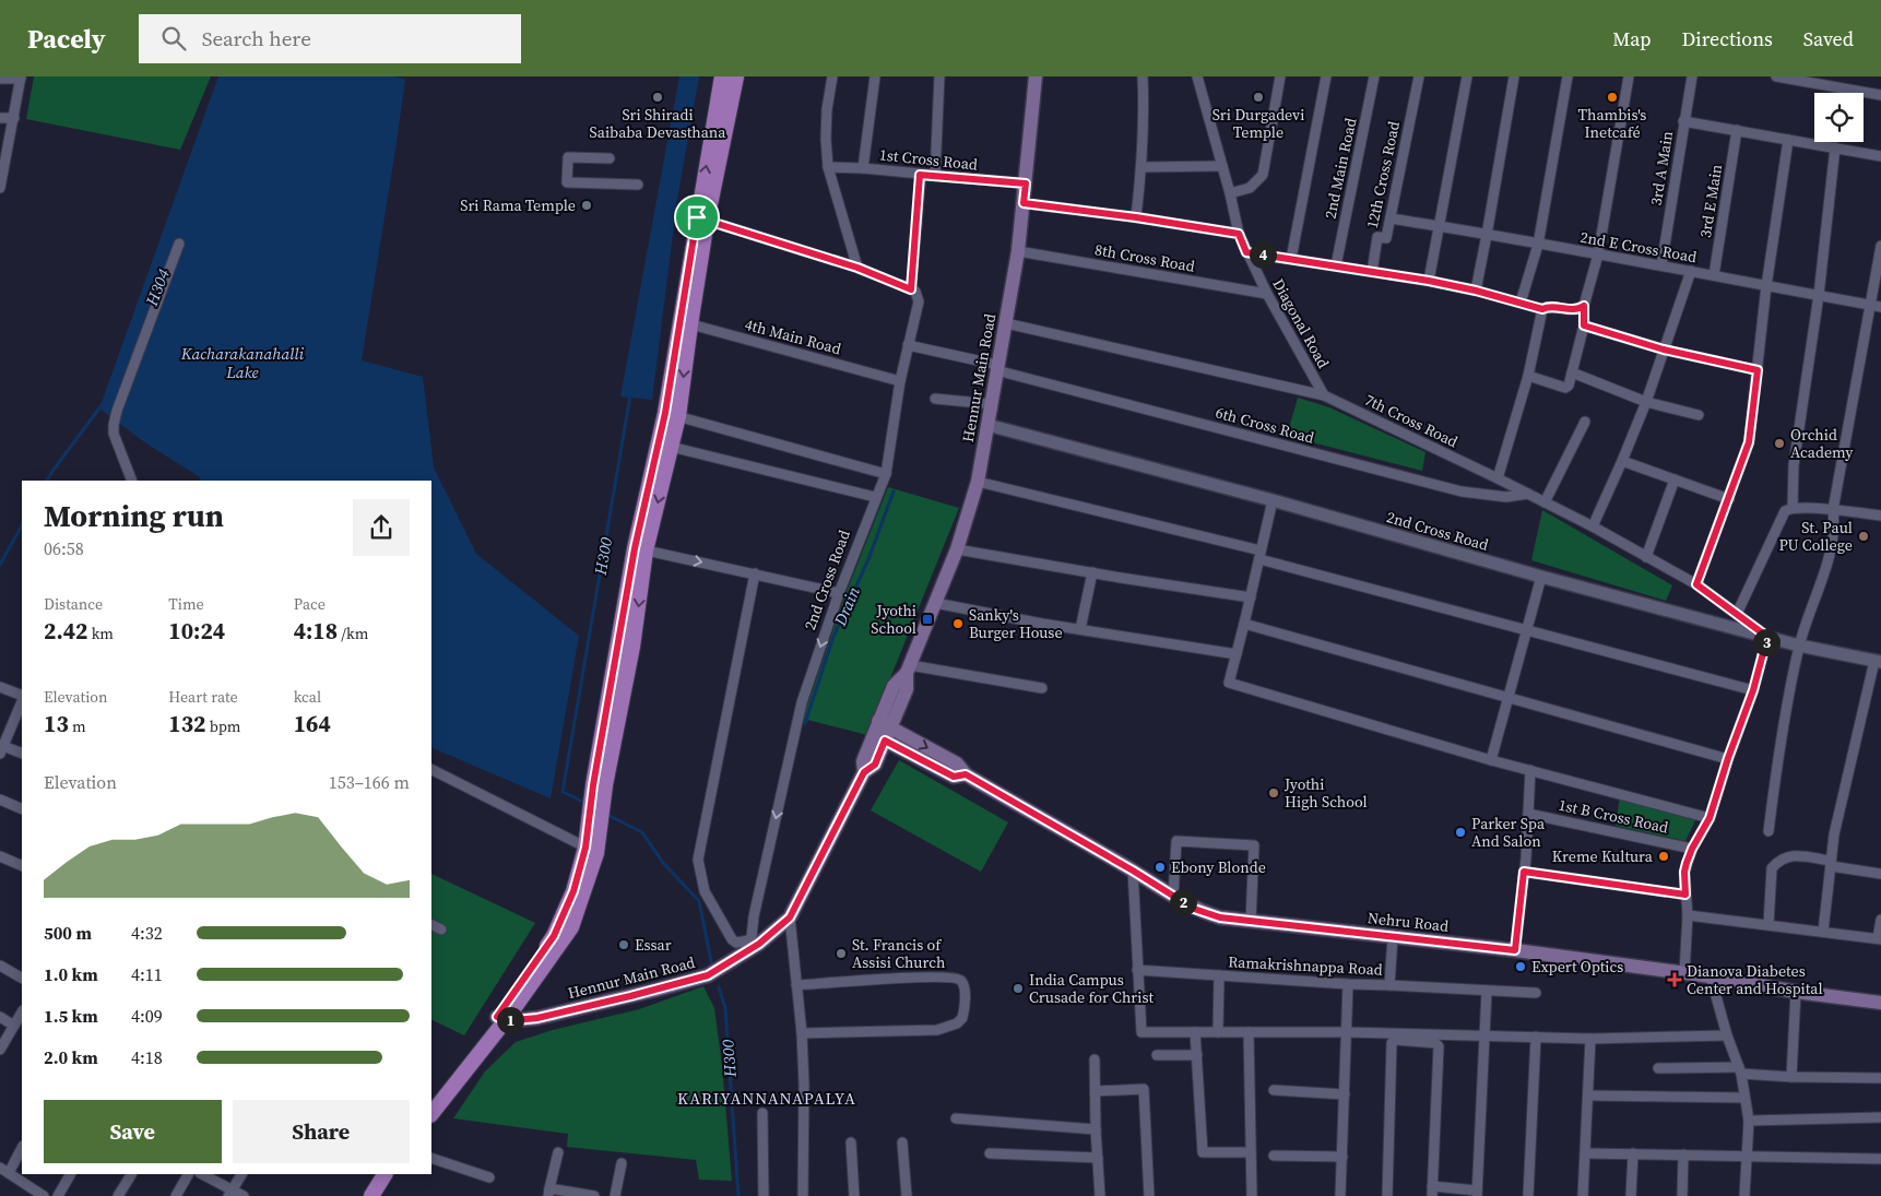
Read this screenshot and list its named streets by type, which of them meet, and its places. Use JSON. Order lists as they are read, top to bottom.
{
  "streets": {
    "main road": ["Hennur Main Road", "Nehru Road"],
    "street": [
      "1st Cross Road",
      "2nd Main Road",
      "3rd A Main",
      "12th Cross Road",
      "3rd E Main",
      "2nd E Cross Road",
      "8th Cross Road",
      "Diagonal Road",
      "4th Main Road",
      "7th Cross Road",
      "6th Cross Road",
      "2nd Cross Road",
      "1st B Cross Road",
      "Ramakrishnappa Road"
    ]
  },
  "crossings": [
    ["1st Cross Road", "Hennur Main Road"],
    ["1st Cross Road", "2nd Cross Road"],
    ["3rd A Main", "2nd E Cross Road"],
    ["12th Cross Road", "2nd E Cross Road"],
    ["3rd E Main", "2nd E Cross Road"],
    ["8th Cross Road", "Diagonal Road"],
    ["8th Cross Road", "Hennur Main Road"],
    ["Diagonal Road", "7th Cross Road"],
    ["4th Main Road", "2nd Cross Road"],
    ["Hennur Main Road", "7th Cross Road"],
    ["Hennur Main Road", "6th Cross Road"],
    ["Hennur Main Road", "2nd Cross Road"],
    ["Hennur Main Road", "Nehru Road"],
    ["7th Cross Road", "6th Cross Road"],
    ["7th Cross Road", "2nd Cross Road"],
    ["6th Cross Road", "2nd Cross Road"],
    ["Nehru Road", "Ramakrishnappa Road"]
  ],
  "districts": ["KARIYANNANAPALYA"],
  "water": [
    "H304",
    "Kacharakanahalli Lake",
    "H300",
    "Drain"
  ],
  "places": {
    "other": [
      "Sri Shiradi Saibaba Devasthana",
      "Sri Durgadevi Temple",
      "Thambis's Inetcafé",
      "Sri Rama Temple",
      "Orchid Academy",
      "St. Paul PU College",
      "Sanky's Burger House",
      "Jyothi High School",
      "Parker Spa And Salon",
      "Kreme Kultura",
      "Ebony Blonde",
      "Essar",
      "St. Francis of Assisi Church",
      "Expert Optics",
      "India Campus Crusade for Christ"
    ],
    "transit": ["Jyothi School"],
    "health": ["Dianova Diabetes Center and Hospital"]
  },
  "page": {
    "header": "Pacely",
    "search": "Search here",
    "nav": ["Map", "Directions", "Saved"],
    "pins": [
      "4",
      "3",
      "2",
      "1"
    ],
    "heading": ["Morning run", "06:58"],
    "stats": [
      ["Distance", "2.42 km"],
      ["Time", "10:24"],
      ["Pace", "4:18 /km"],
      ["Elevation", "13 m"],
      ["Heart rate", "132 bpm"],
      ["kcal", "164"]
    ],
    "chart": ["Elevation", "153–166 m"],
    "list": [
      {
        "name": "500 m",
        "note": "4:32"
      },
      {
        "name": "1.0 km",
        "note": "4:11"
      },
      {
        "name": "1.5 km",
        "note": "4:09"
      },
      {
        "name": "2.0 km",
        "note": "4:18"
      }
    ],
    "buttons": ["Save", "Share"]
  }
}
